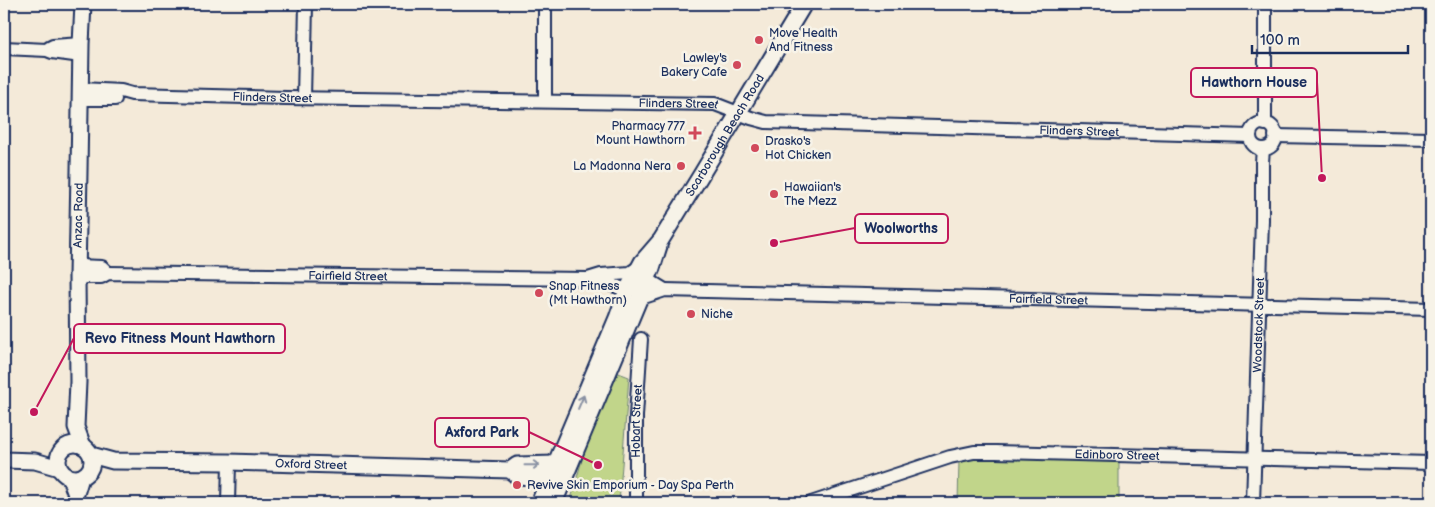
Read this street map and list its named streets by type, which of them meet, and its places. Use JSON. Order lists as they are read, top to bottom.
{
  "streets": {
    "main road": ["Scarborough Beach Road", "Anzac Road", "Oxford Street"],
    "street": [
      "Flinders Street",
      "Fairfield Street",
      "Woodstock Street",
      "Hobart Street",
      "Edinboro Street"
    ]
  },
  "crossings": [
    ["Flinders Street", "Scarborough Beach Road"],
    ["Flinders Street", "Anzac Road"],
    ["Flinders Street", "Woodstock Street"],
    ["Scarborough Beach Road", "Fairfield Street"],
    ["Scarborough Beach Road", "Oxford Street"],
    ["Anzac Road", "Fairfield Street"],
    ["Anzac Road", "Oxford Street"],
    ["Fairfield Street", "Woodstock Street"],
    ["Woodstock Street", "Edinboro Street"]
  ],
  "places": {
    "other": [
      "Move Health And Fitness",
      "Lawley's Bakery Cafe",
      "Drasko's Hot Chicken",
      "La Madonna Nera",
      "Hawthorn House",
      "Hawaiian's The Mezz",
      "Woolworths",
      "Snap Fitness (Mt Hawthorn)",
      "Niche",
      "Revo Fitness Mount Hawthorn",
      "Axford Park",
      "Revive Skin Emporium - Day Spa Perth"
    ],
    "health": ["Pharmacy 777 Mount Hawthorn"]
  },
  "scale_bar": "100 m"
}
